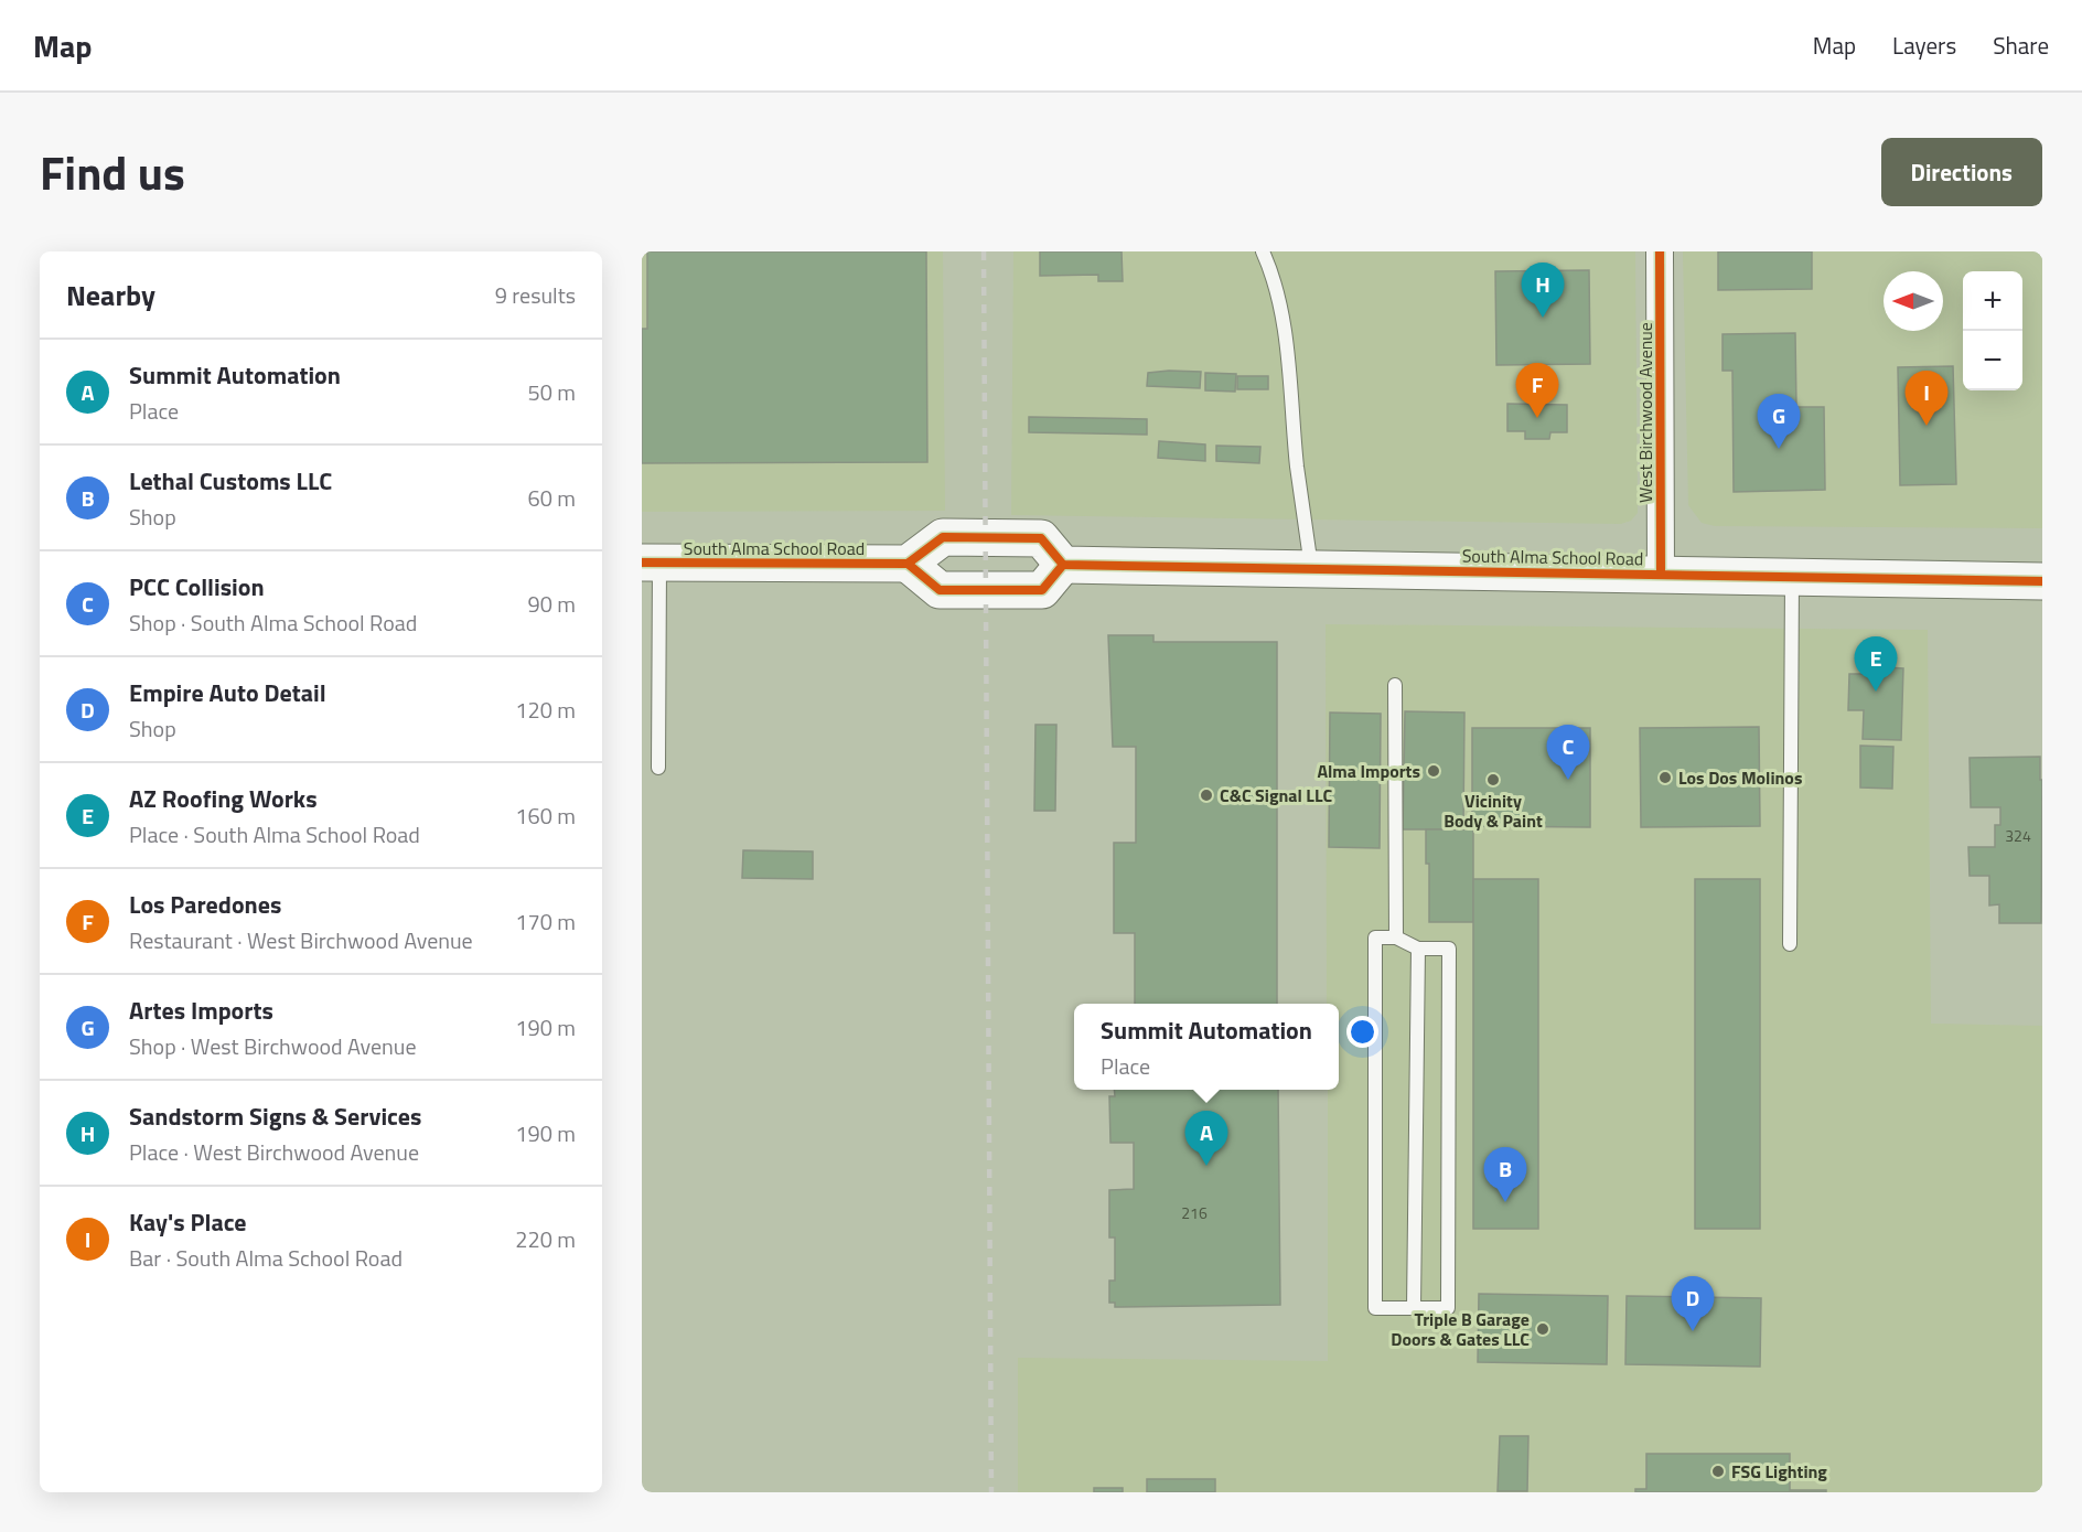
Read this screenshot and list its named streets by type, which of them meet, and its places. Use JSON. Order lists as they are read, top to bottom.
{
  "streets": {
    "main road": ["South Alma School Road"],
    "street": ["West Birchwood Avenue"]
  },
  "crossings": [
    ["West Birchwood Avenue", "South Alma School Road"]
  ],
  "places": [
    "Alma Imports",
    "Los Dos Molinos",
    "Vicinity Body & Paint",
    "C&C Signal LLC",
    "Triple B Garage Doors & Gates LLC",
    "FSG Lighting"
  ],
  "house_numbers": ["324", "216"],
  "north": "left",
  "page": {
    "header": "Map",
    "nav": ["Map", "Layers", "Share"],
    "title": "Find us",
    "buttons": "Directions",
    "heading": ["Nearby", "9 results"],
    "pins": [
      "H",
      "F",
      "I",
      "G",
      "E",
      "C",
      "A",
      "B",
      "D"
    ],
    "map_buttons": ["+", "−"],
    "list": [
      {
        "mark": "A",
        "name": "Summit Automation",
        "note": "Place",
        "value": "50 m"
      },
      {
        "mark": "B",
        "name": "Lethal Customs LLC",
        "note": "Shop",
        "value": "60 m"
      },
      {
        "mark": "C",
        "name": "PCC Collision",
        "note": "Shop · South Alma School Road",
        "value": "90 m"
      },
      {
        "mark": "D",
        "name": "Empire Auto Detail",
        "note": "Shop",
        "value": "120 m"
      },
      {
        "mark": "E",
        "name": "AZ Roofing Works",
        "note": "Place · South Alma School Road",
        "value": "160 m"
      },
      {
        "mark": "F",
        "name": "Los Paredones",
        "note": "Restaurant · West Birchwood Avenue",
        "value": "170 m"
      },
      {
        "mark": "G",
        "name": "Artes Imports",
        "note": "Shop · West Birchwood Avenue",
        "value": "190 m"
      },
      {
        "mark": "H",
        "name": "Sandstorm Signs & Services",
        "note": "Place · West Birchwood Avenue",
        "value": "190 m"
      },
      {
        "mark": "I",
        "name": "Kay's Place",
        "note": "Bar · South Alma School Road",
        "value": "220 m"
      }
    ],
    "popup": ["Summit Automation", "Place"]
  }
}
